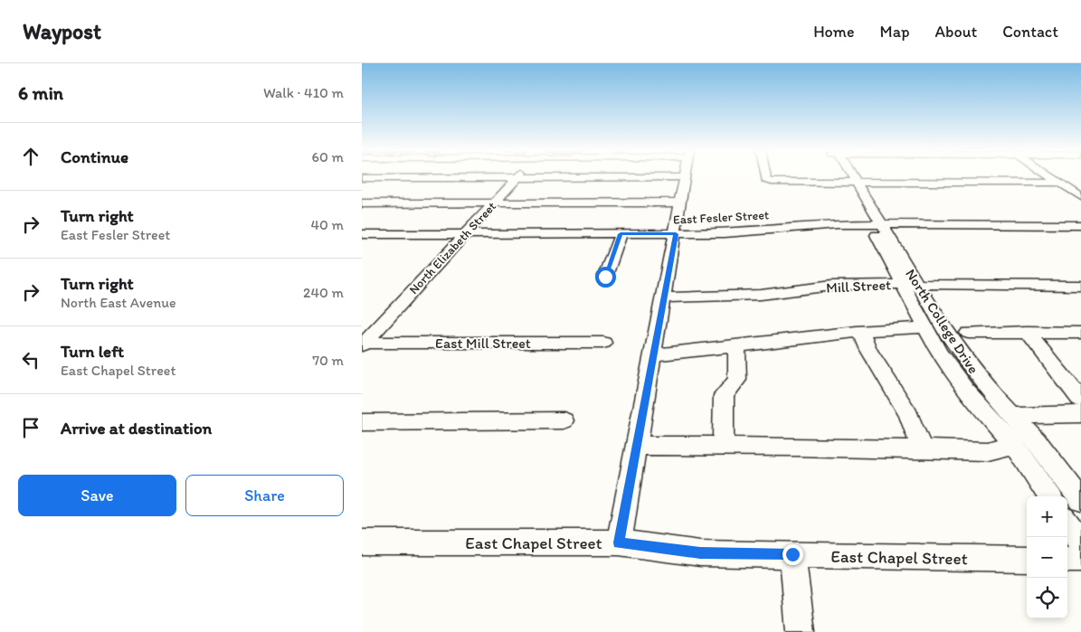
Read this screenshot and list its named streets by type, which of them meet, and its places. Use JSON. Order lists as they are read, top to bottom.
{
  "streets": {
    "street": [
      "East Fesler Street",
      "North Elizabeth Street",
      "Mill Street",
      "North College Drive",
      "East Mill Street",
      "East Chapel Street"
    ]
  },
  "crossings": [
    ["East Fesler Street", "North Elizabeth Street"],
    ["East Fesler Street", "North College Drive"],
    ["North Elizabeth Street", "East Mill Street"],
    ["Mill Street", "North College Drive"]
  ],
  "page": {
    "header": "Waypost",
    "nav": [
      "Home",
      "Map",
      "About",
      "Contact"
    ],
    "heading": ["6 min", "Walk · 410 m"],
    "list": [
      ["Continue", "60 m"],
      ["Turn right", "East Fesler Street", "40 m"],
      ["Turn right", "North East Avenue", "240 m"],
      ["Turn left", "East Chapel Street", "70 m"],
      "Arrive at destination"
    ],
    "buttons": ["Save", "Share"],
    "map_buttons": ["+", "−"]
  }
}
